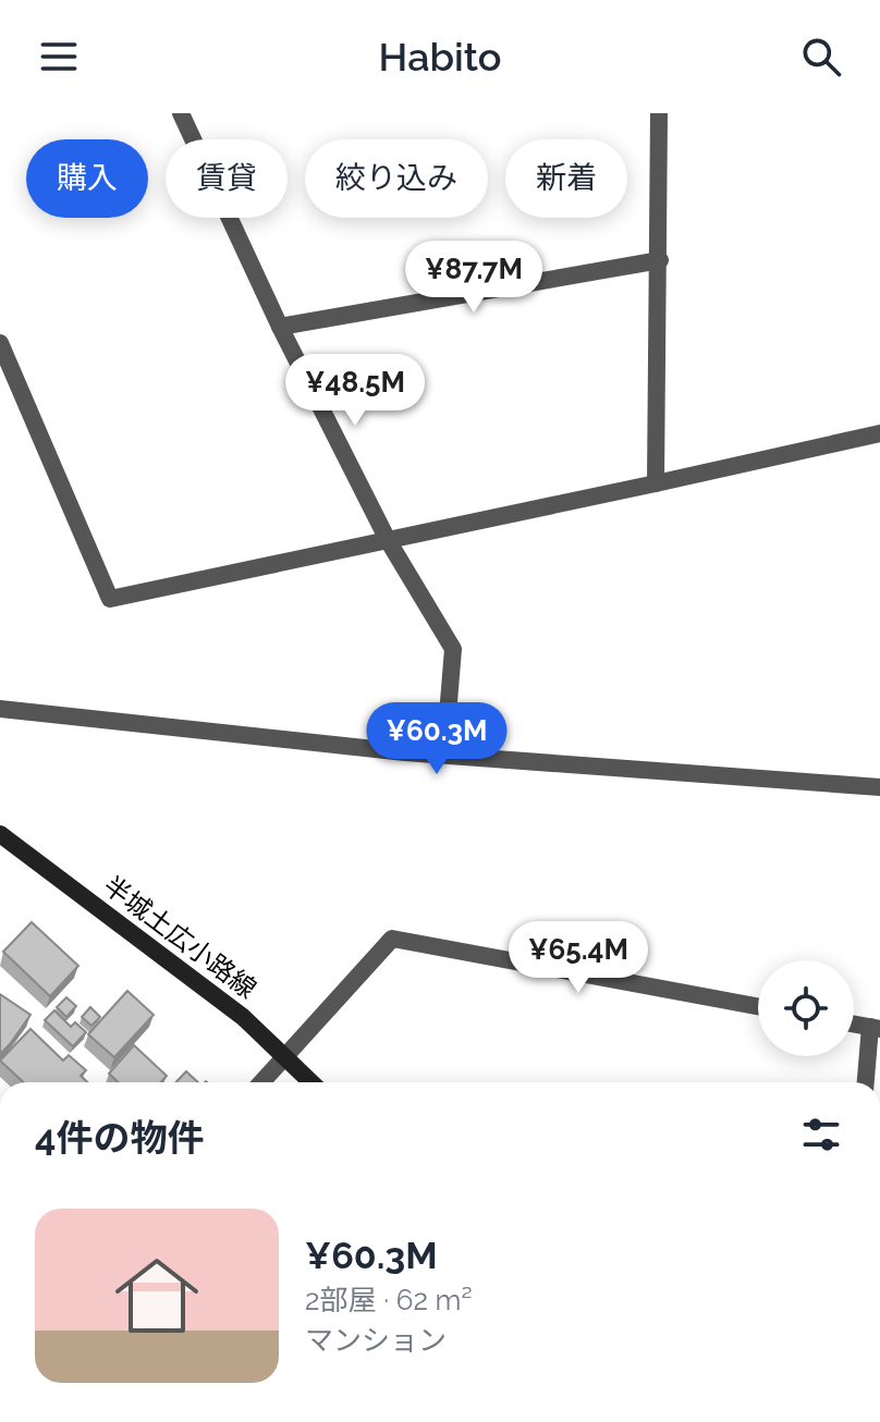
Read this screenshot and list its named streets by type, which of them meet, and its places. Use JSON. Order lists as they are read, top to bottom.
{
  "streets": {
    "main road": ["半城土広小路線"]
  },
  "page": {
    "header": "Habito",
    "chip": [
      "購入",
      "賃貸",
      "絞り込み",
      "新着"
    ],
    "price": [
      "¥87.7M",
      "¥48.5M",
      "¥60.3M",
      "¥65.4M"
    ],
    "heading": "4件の物件",
    "list": [
      {
        "name": "¥60.3M",
        "note": "2部屋 · 62 m² · マンション"
      }
    ]
  }
}
